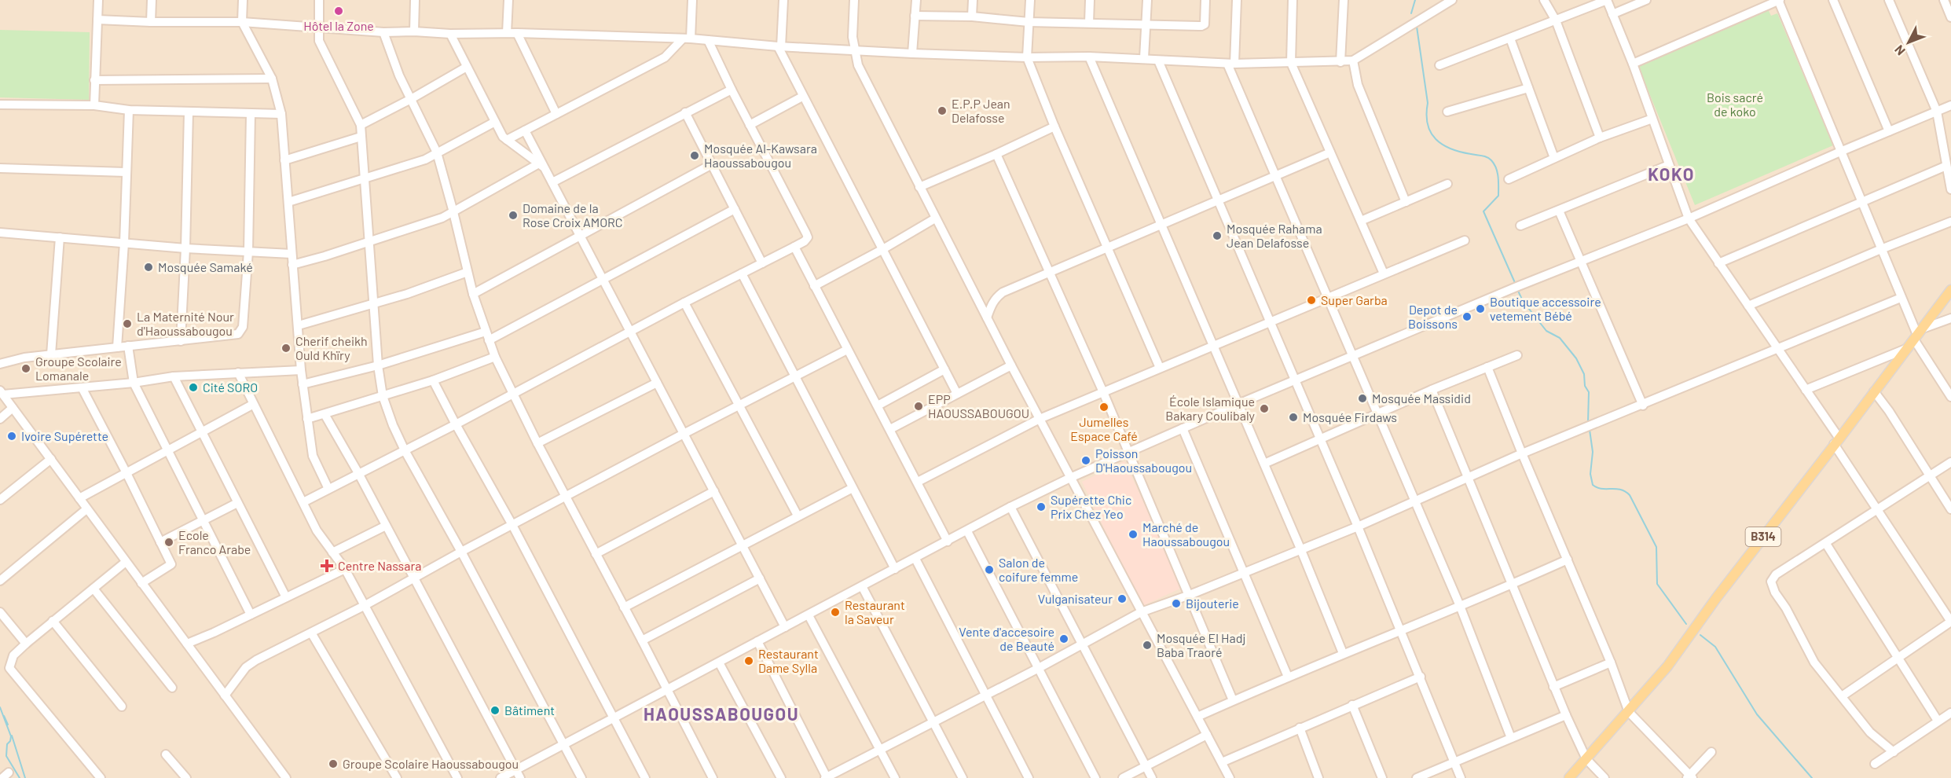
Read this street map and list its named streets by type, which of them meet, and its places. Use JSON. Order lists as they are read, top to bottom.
{
  "streets": {
    "main road": ["B314"]
  },
  "districts": ["KOKO", "HAOUSSABOUGOU"],
  "parks": ["Bois sacré de koko"],
  "places": {
    "other": [
      "Hôtel la Zone",
      "E.P.P Jean Delafosse",
      "Mosquée Al-Kawsara Haoussabougou",
      "Domaine de la Rose Croix AMORC",
      "Mosquée Rahama Jean Delafosse",
      "Mosquée Samaké",
      "Super Garba",
      "Boutique accessoire vetement Bébé",
      "Depot de Boissons",
      "La Maternité Nour d'Haoussabougou",
      "Cherif cheikh Ould Khïry",
      "Groupe Scolaire Lomanale",
      "Cité SORO",
      "Mosquée Massidid",
      "EPP HAOUSSABOUGOU",
      "Jumelles Espace Café",
      "École Islamique Bakary Coulibaly",
      "Mosquée Firdaws",
      "Ivoire Supérette",
      "Poisson D'Haoussabougou",
      "Supérette Chic Prix Chez Yeo",
      "Marché de Haoussabougou",
      "Ecole Franco Arabe",
      "Salon de coifure femme",
      "Vulganisateur",
      "Bijouterie",
      "Restaurant la Saveur",
      "Vente d'accesoire de Beauté",
      "Mosquée El Hadj Baba Traoré",
      "Restaurant Dame Sylla",
      "Bâtiment",
      "Groupe Scolaire Haoussabougou"
    ],
    "health": ["Centre Nassara"]
  },
  "north": "bottom left"
}
